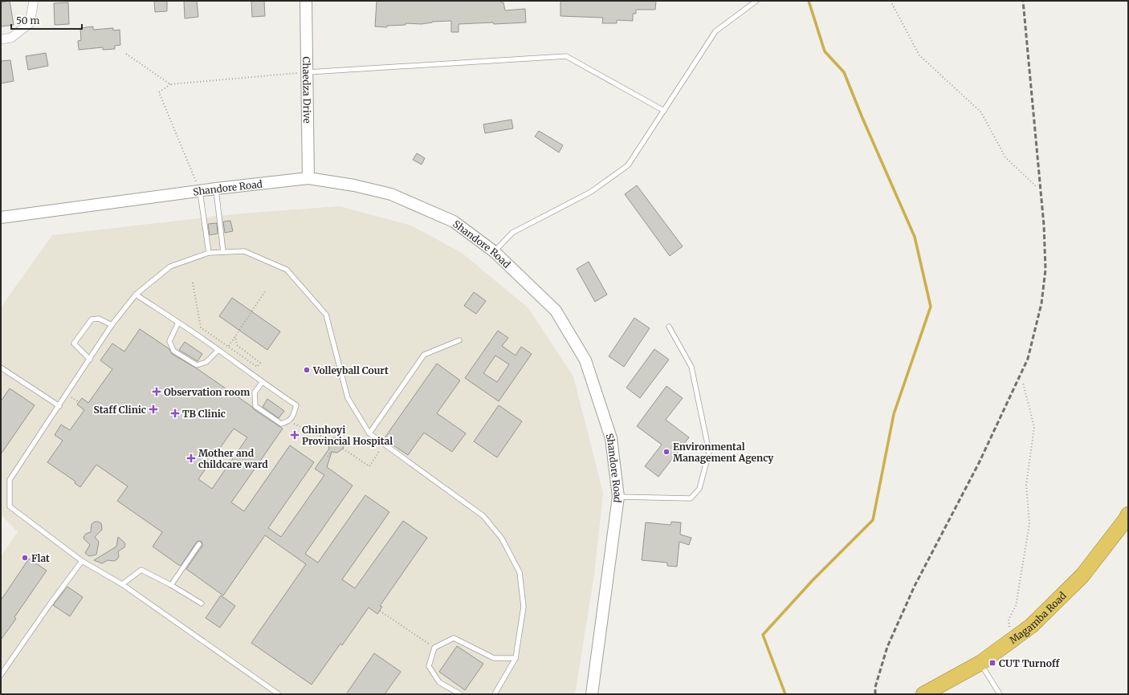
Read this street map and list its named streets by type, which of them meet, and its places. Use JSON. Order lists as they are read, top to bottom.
{
  "streets": {
    "highway": ["Magamba Road"],
    "street": ["Chaedza Drive", "Shandore Road"]
  },
  "crossings": [
    ["Chaedza Drive", "Shandore Road"]
  ],
  "places": {
    "other": ["Volleyball Court", "Environmental Management Agency", "Flat"],
    "health": [
      "Observation room",
      "Staff Clinic",
      "TB Clinic",
      "Chinhoyi Provincial Hospital",
      "Mother and childcare ward"
    ],
    "transit": ["CUT Turnoff"]
  },
  "scale_bar": "50 m"
}
